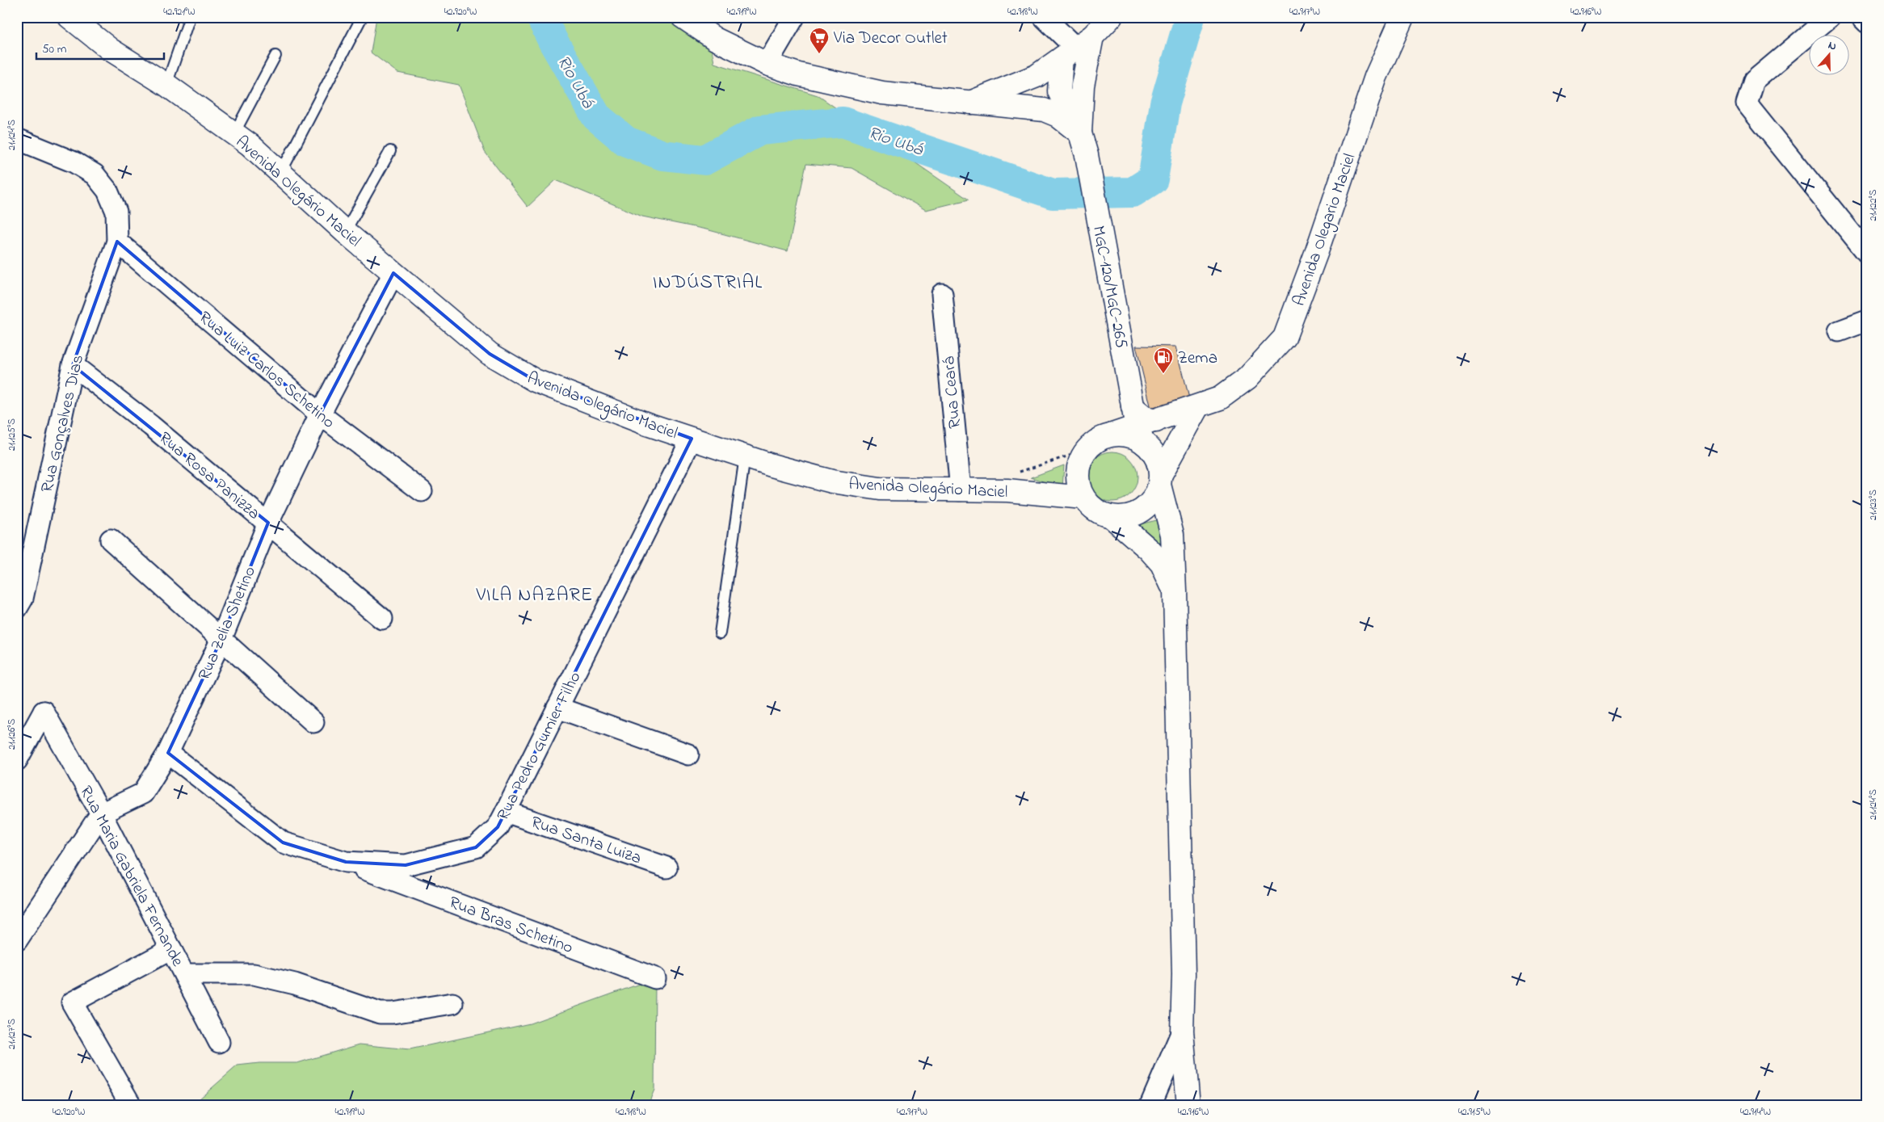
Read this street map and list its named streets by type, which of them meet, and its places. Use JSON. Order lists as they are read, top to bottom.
{
  "streets": {
    "main road": ["Avenida Olegário Maciel", "Avenida Olegario Maciel", "MGC-120/MGC-265"],
    "street": [
      "Rua Luiz Carlos Schetino",
      "Rua Ceará",
      "Rua Gonçalves Dias",
      "Rua Rosa Panizza",
      "Rua Zelia Shetino",
      "Rua Pedro Gumier Filho",
      "Rua Santa Luiza",
      "Rua Maria Gabriela Fernande",
      "Rua Bras Schetino"
    ]
  },
  "crossings": [
    ["Avenida Olegário Maciel", "Avenida Olegario Maciel"],
    ["Avenida Olegário Maciel", "MGC-120/MGC-265"],
    ["Avenida Olegário Maciel", "Rua Ceará"],
    ["Avenida Olegário Maciel", "Rua Zelia Shetino"],
    ["Avenida Olegário Maciel", "Rua Pedro Gumier Filho"],
    ["Avenida Olegario Maciel", "MGC-120/MGC-265"],
    ["Rua Luiz Carlos Schetino", "Rua Gonçalves Dias"],
    ["Rua Luiz Carlos Schetino", "Rua Zelia Shetino"],
    ["Rua Gonçalves Dias", "Rua Rosa Panizza"],
    ["Rua Rosa Panizza", "Rua Zelia Shetino"],
    ["Rua Zelia Shetino", "Rua Pedro Gumier Filho"],
    ["Rua Zelia Shetino", "Rua Maria Gabriela Fernande"],
    ["Rua Pedro Gumier Filho", "Rua Santa Luiza"],
    ["Rua Pedro Gumier Filho", "Rua Bras Schetino"]
  ],
  "districts": ["INDÚSTRIAL", "VILA NAZARE"],
  "water": ["Rio Ubá"],
  "places": {
    "supermarket": ["Via Decor Outlet"],
    "fuel station": ["Zema"]
  },
  "scale_bar": "50 m",
  "north": "top",
  "coordinates": [
    "42.921°W",
    "42.920°W",
    "42.919°W",
    "42.918°W",
    "42.917°W",
    "42.916°W",
    "21.124°S",
    "21.122°S",
    "21.125°S",
    "21.123°S",
    "21.126°S",
    "21.127°S",
    "42.915°W",
    "42.914°W"
  ]
}
